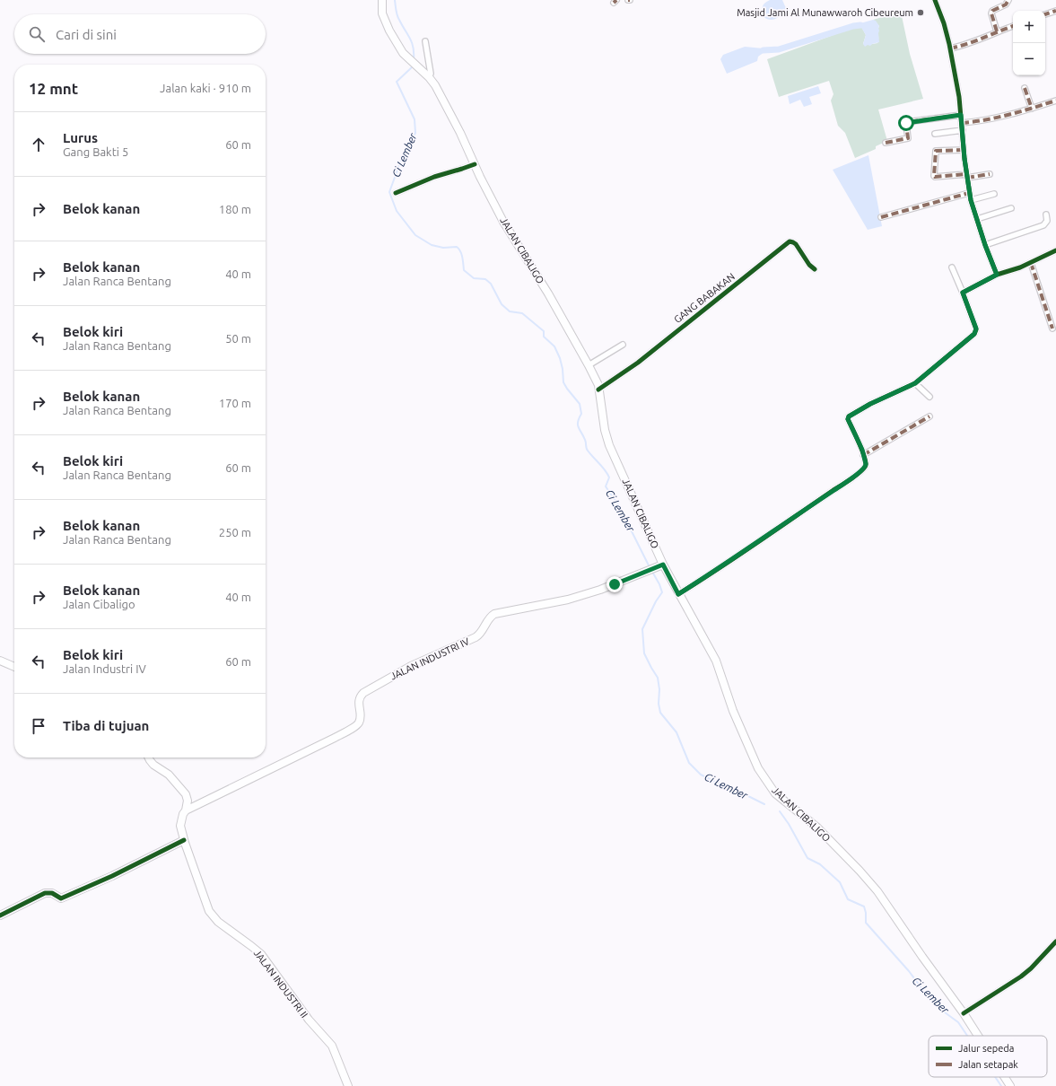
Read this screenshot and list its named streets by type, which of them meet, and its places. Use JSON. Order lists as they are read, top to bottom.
{
  "streets": {
    "main road": ["JALAN CIBALIGO", "JALAN INDUSTRI IV", "JALAN INDUSTRI II"],
    "street": ["GANG BABAKAN"]
  },
  "crossings": [
    ["JALAN CIBALIGO", "GANG BABAKAN"],
    ["JALAN CIBALIGO", "JALAN INDUSTRI IV"],
    ["JALAN INDUSTRI IV", "JALAN INDUSTRI II"]
  ],
  "water": ["Ci Lember"],
  "places": ["Masjid Jami Al Munawwaroh Cibeureum"],
  "legend": ["Jalur sepeda", "Jalan setapak"],
  "page": {
    "map_buttons": ["+", "−"],
    "search": "Cari di sini",
    "heading": ["12 mnt", "Jalan kaki · 910 m"],
    "list": [
      ["Lurus", "Gang Bakti 5", "60 m"],
      ["Belok kanan", "180 m"],
      ["Belok kanan", "Jalan Ranca Bentang", "40 m"],
      ["Belok kiri", "Jalan Ranca Bentang", "50 m"],
      ["Belok kanan", "Jalan Ranca Bentang", "170 m"],
      ["Belok kiri", "Jalan Ranca Bentang", "60 m"],
      ["Belok kanan", "Jalan Ranca Bentang", "250 m"],
      ["Belok kanan", "Jalan Cibaligo", "40 m"],
      ["Belok kiri", "Jalan Industri IV", "60 m"],
      "Tiba di tujuan"
    ]
  }
}
